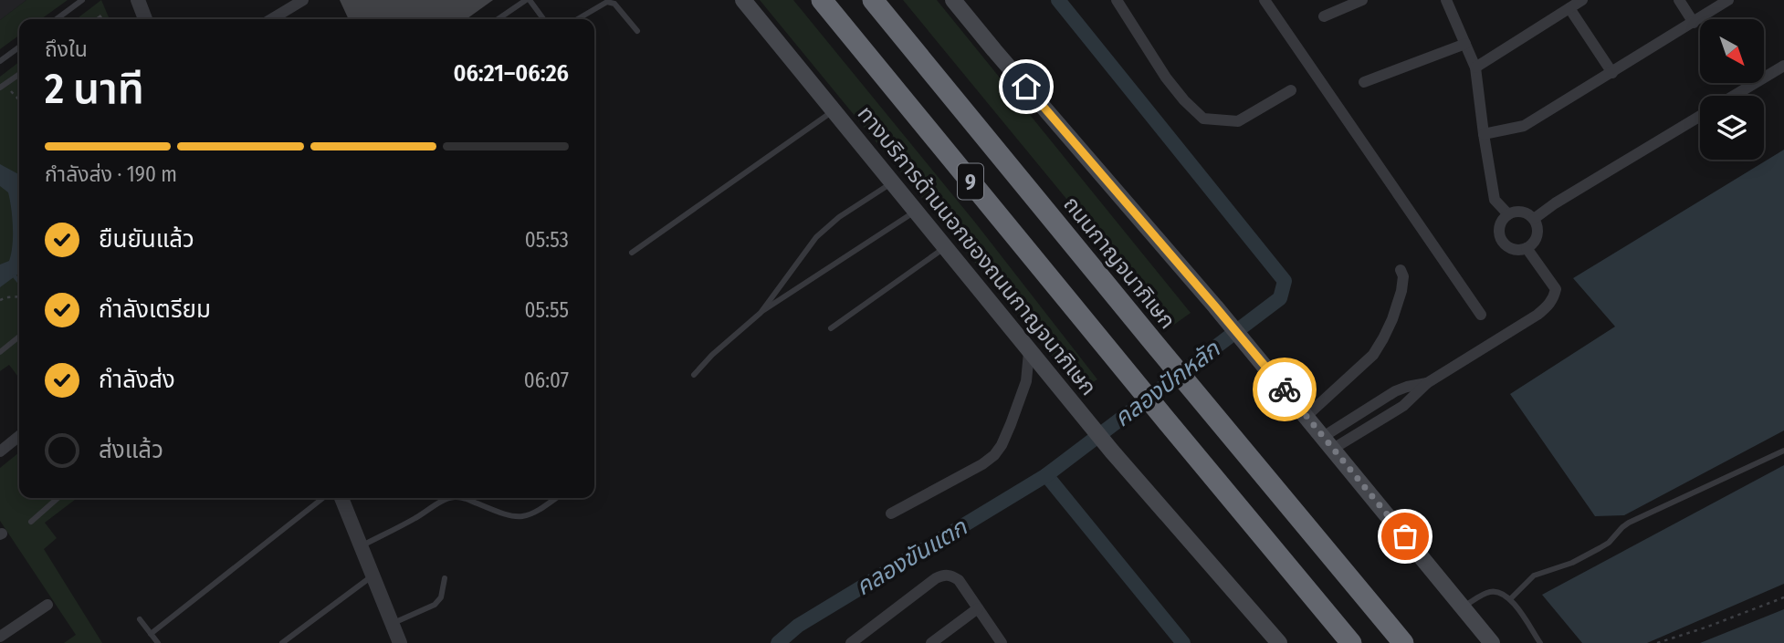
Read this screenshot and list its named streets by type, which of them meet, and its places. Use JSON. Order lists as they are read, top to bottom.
{
  "streets": {
    "highway": ["9", "ถนนกาญจนาภิเษก"],
    "main road": ["ทางบริการด้านนอกของถนนกาญจนาภิเษก"]
  },
  "water": ["คลองปักหลัก", "คลองขันแตก"],
  "north": "bottom right",
  "page": {
    "heading": ["2 นาที", "ถึงใน", "06:21–06:26"],
    "bar": "กำลังส่ง · 190 m",
    "list": [
      ["ยืนยันแล้ว", "05:53"],
      ["กำลังเตรียม", "05:55"],
      ["กำลังส่ง", "06:07"],
      "ส่งแล้ว"
    ]
  }
}
